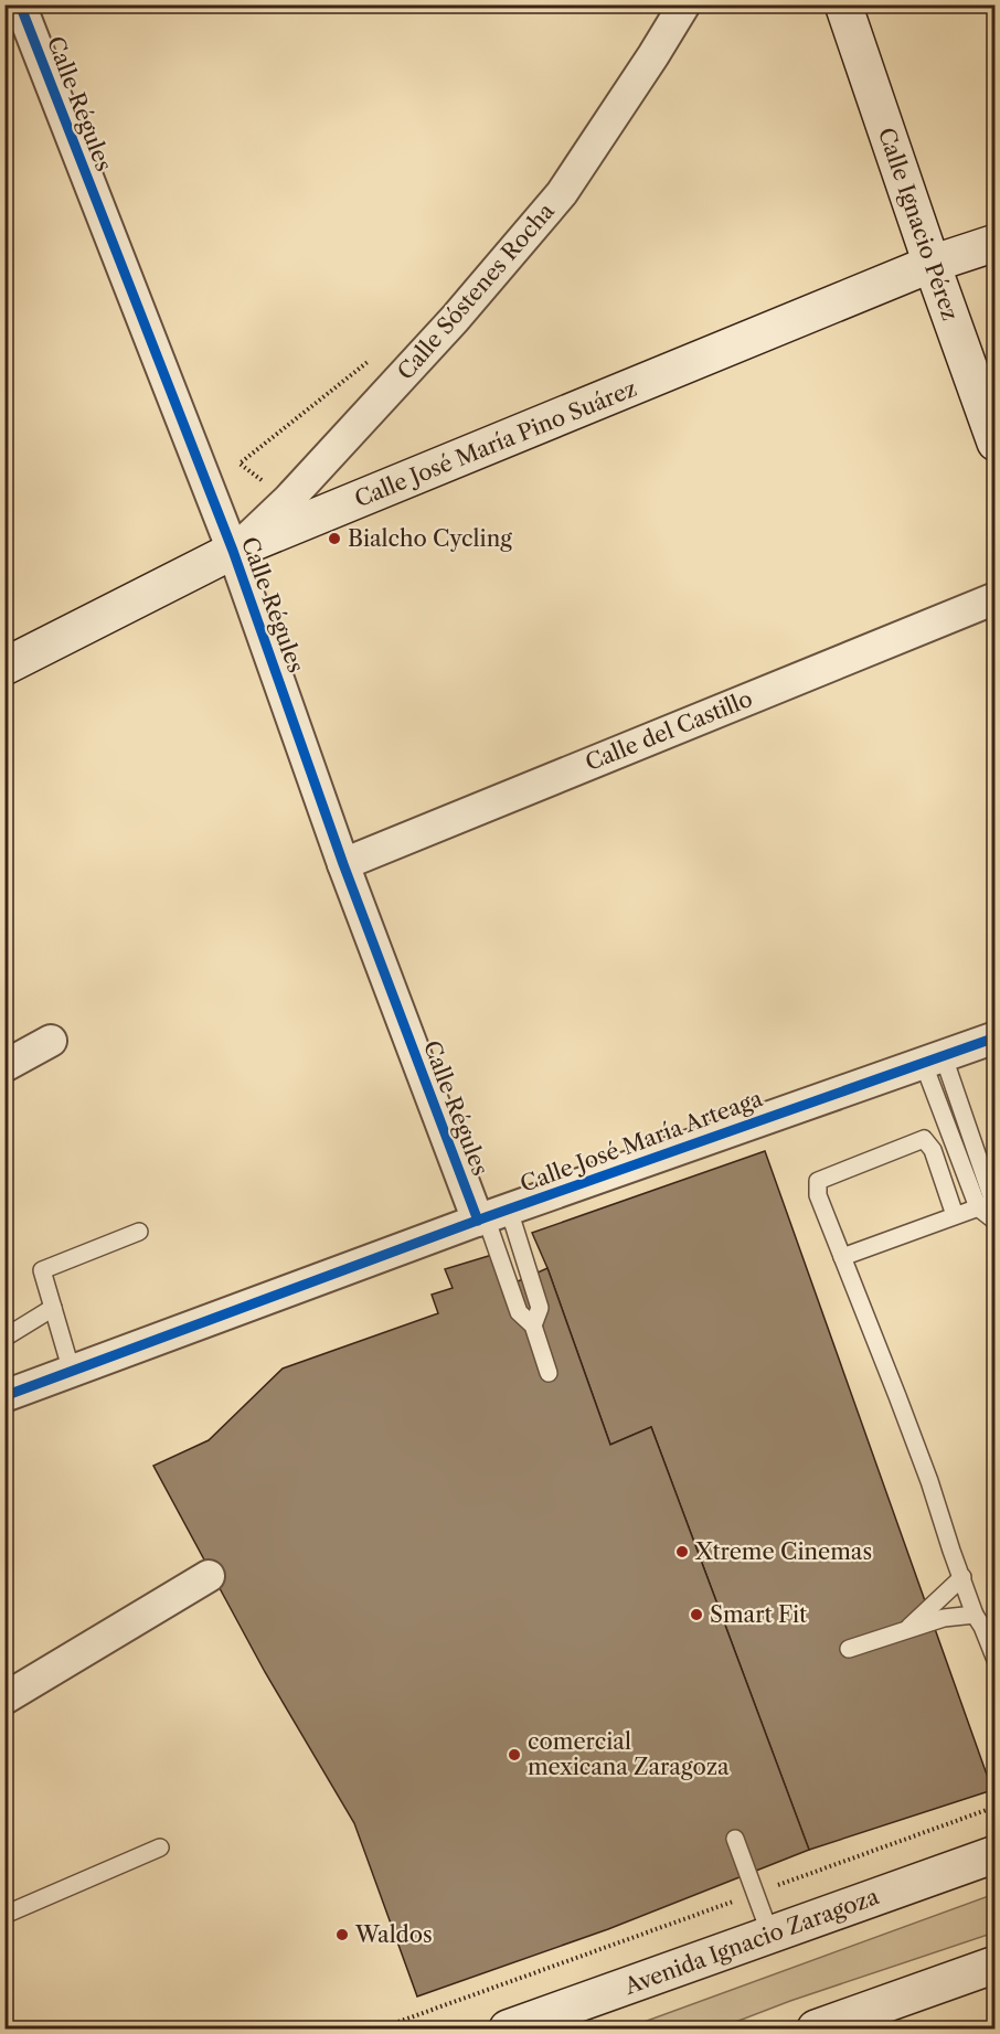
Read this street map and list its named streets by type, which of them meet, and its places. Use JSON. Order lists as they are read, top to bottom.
{
  "streets": {
    "main road": ["Calle Ignacio Pérez", "Calle José María Pino Suárez", "Avenida Ignacio Zaragoza"],
    "street": [
      "Calle Régules",
      "Calle Sóstenes Rocha",
      "Calle del Castillo",
      "Calle José María Arteaga"
    ]
  },
  "crossings": [
    ["Calle Régules", "Calle Sóstenes Rocha"],
    ["Calle Régules", "Calle José María Pino Suárez"],
    ["Calle Régules", "Calle del Castillo"],
    ["Calle Régules", "Calle José María Arteaga"],
    ["Calle Ignacio Pérez", "Calle José María Pino Suárez"],
    ["Calle Sóstenes Rocha", "Calle José María Pino Suárez"]
  ],
  "places": [
    "Bialcho Cycling",
    "Xtreme Cinemas",
    "Smart Fit",
    "comercial mexicana Zaragoza",
    "Waldos"
  ]
}
